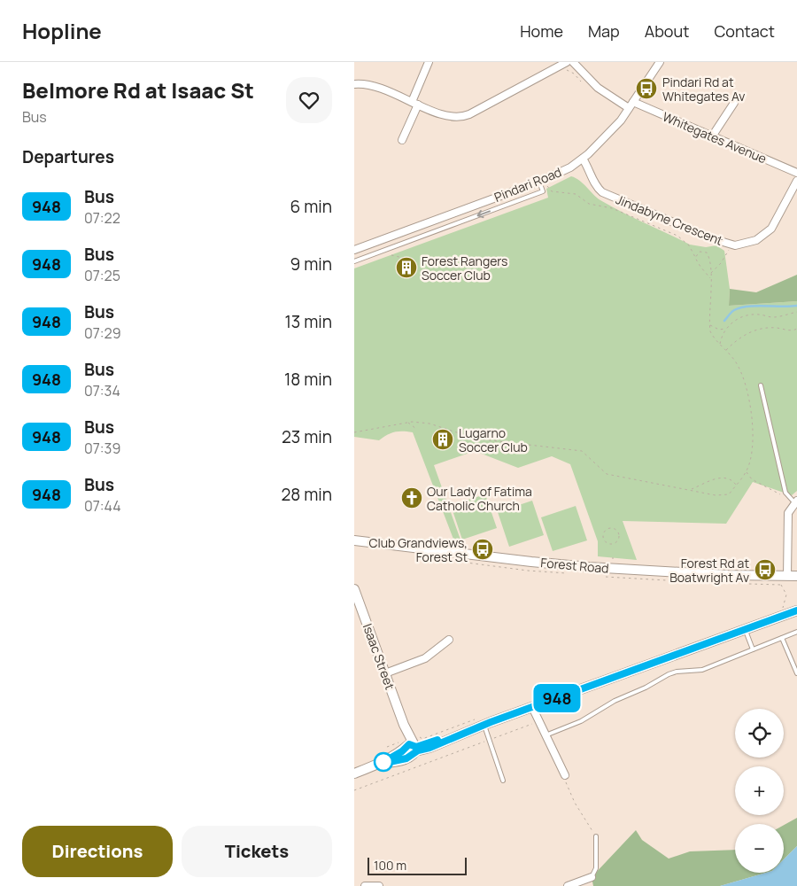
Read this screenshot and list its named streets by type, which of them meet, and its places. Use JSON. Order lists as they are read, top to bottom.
{
  "streets": {
    "street": [
      "Whitegates Avenue",
      "Pindari Road",
      "Jindabyne Crescent",
      "Forest Road",
      "Isaac Street"
    ]
  },
  "crossings": [
    ["Whitegates Avenue", "Pindari Road"],
    ["Pindari Road", "Jindabyne Crescent"]
  ],
  "places": {
    "bus stop": ["Pindari Rd at Whitegates Av", "Club Grandviews, Forest St", "Forest Rd at Boatwright Av"],
    "building": ["Forest Rangers Soccer Club", "Lugarno Soccer Club"],
    "church": ["Our Lady of Fatima Catholic Church"]
  },
  "lines": ["bus line 948"],
  "scale_bar": "100 m",
  "page": {
    "header": "Hopline",
    "nav": [
      "Home",
      "Map",
      "About",
      "Contact"
    ],
    "heading": [
      ["Belmore Rd at Isaac St", "Bus"],
      "Departures"
    ],
    "on_map": "948",
    "list": [
      {
        "mark": "948",
        "name": "Bus",
        "note": "07:22",
        "value": "6 min"
      },
      {
        "mark": "948",
        "name": "Bus",
        "note": "07:25",
        "value": "9 min"
      },
      {
        "mark": "948",
        "name": "Bus",
        "note": "07:29",
        "value": "13 min"
      },
      {
        "mark": "948",
        "name": "Bus",
        "note": "07:34",
        "value": "18 min"
      },
      {
        "mark": "948",
        "name": "Bus",
        "note": "07:39",
        "value": "23 min"
      },
      {
        "mark": "948",
        "name": "Bus",
        "note": "07:44",
        "value": "28 min"
      }
    ],
    "map_buttons": ["+", "−"],
    "buttons": ["Directions", "Tickets"],
    "scale": "100 m"
  }
}
